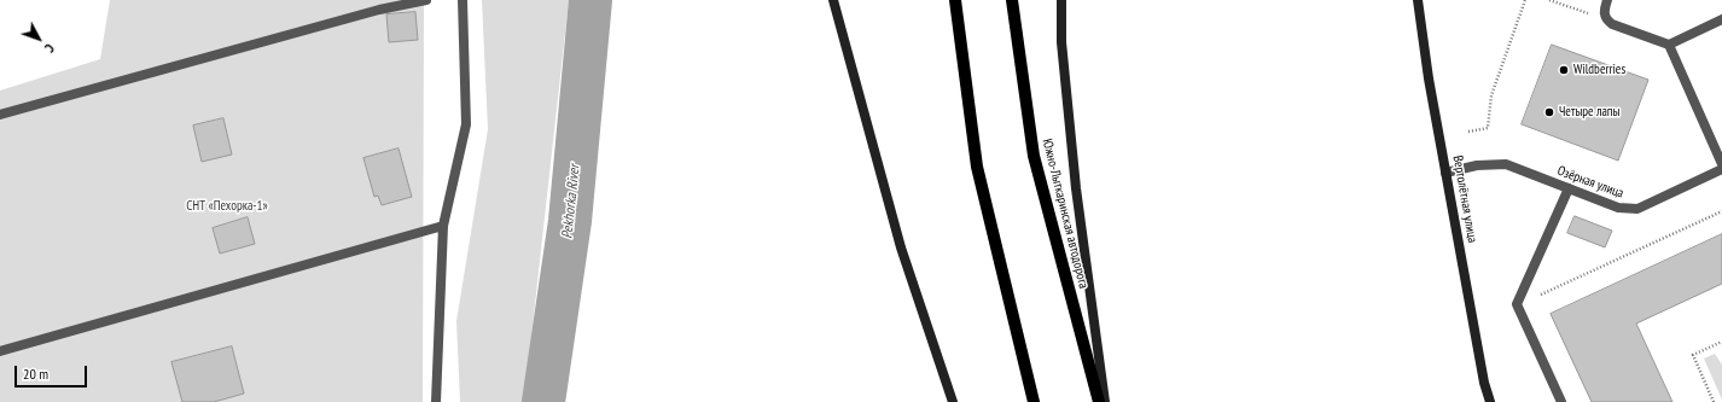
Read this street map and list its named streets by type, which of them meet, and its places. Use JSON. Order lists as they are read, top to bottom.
{
  "streets": {
    "main road": ["Вертолётная улица", "Южно-Лыткаринская автодорога"],
    "street": ["Озёрная улица"]
  },
  "crossings": [
    ["Озёрная улица", "Вертолётная улица"]
  ],
  "water": ["Pekhorka River"],
  "parks": ["СНТ «Пехорка-1»"],
  "places": ["Wildberries", "Четыре лапы"],
  "scale_bar": "20 m",
  "north": "bottom right"
}
